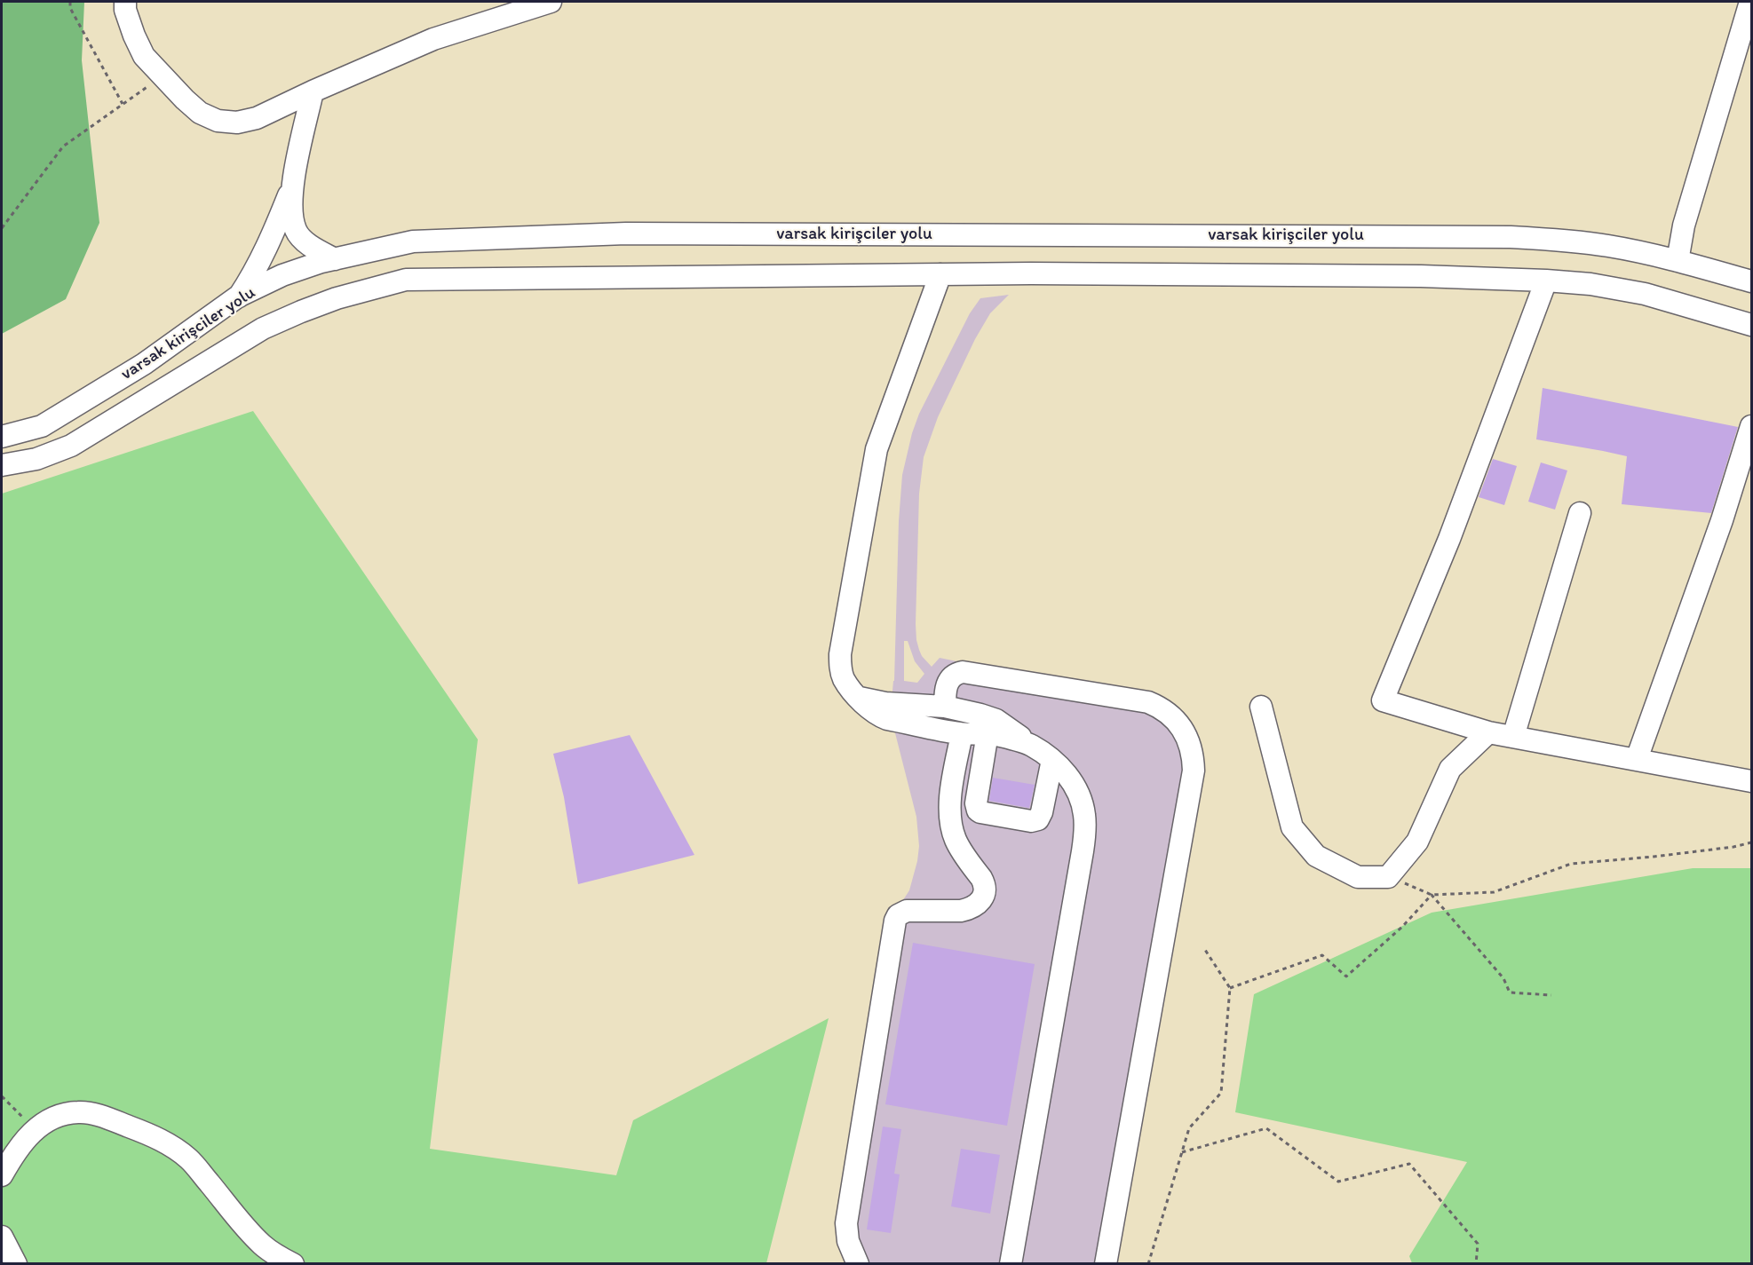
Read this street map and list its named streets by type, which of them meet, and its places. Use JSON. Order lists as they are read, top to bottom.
{
  "streets": {
    "street": ["varsak kirişciler yolu"]
  }
}
